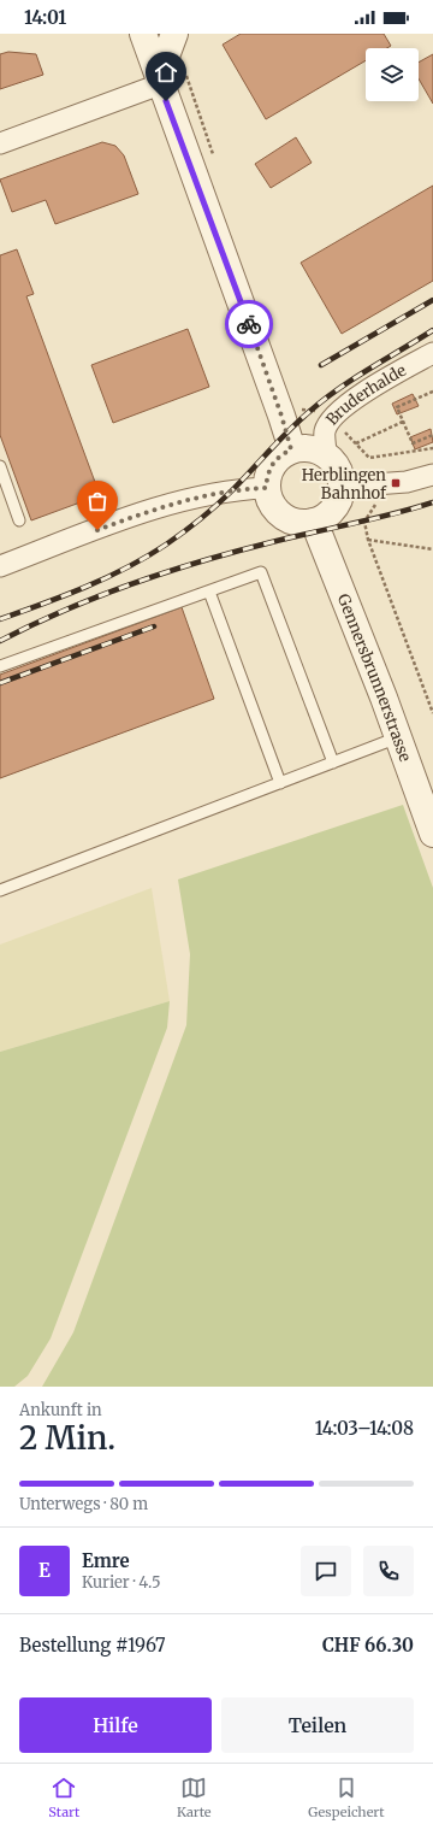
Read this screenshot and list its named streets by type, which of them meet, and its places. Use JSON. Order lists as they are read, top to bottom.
{
  "streets": {
    "street": ["Bruderhalde", "Gennersbrunnerstrasse"]
  },
  "crossings": [
    ["Bruderhalde", "Gennersbrunnerstrasse"]
  ],
  "places": {
    "transit": ["Herblingen Bahnhof"]
  },
  "page": {
    "status": "14:01",
    "heading": ["2 Min.", "Ankunft in", "14:03–14:08"],
    "panel": [
      "Emre",
      "Kurier · 4.5",
      "Bestellung #1967",
      "CHF 66.30"
    ],
    "bar": "Unterwegs · 80 m",
    "round": "E",
    "buttons": ["Hilfe", "Teilen"],
    "tabs": ["Start", "Karte", "Gespeichert"]
  }
}
